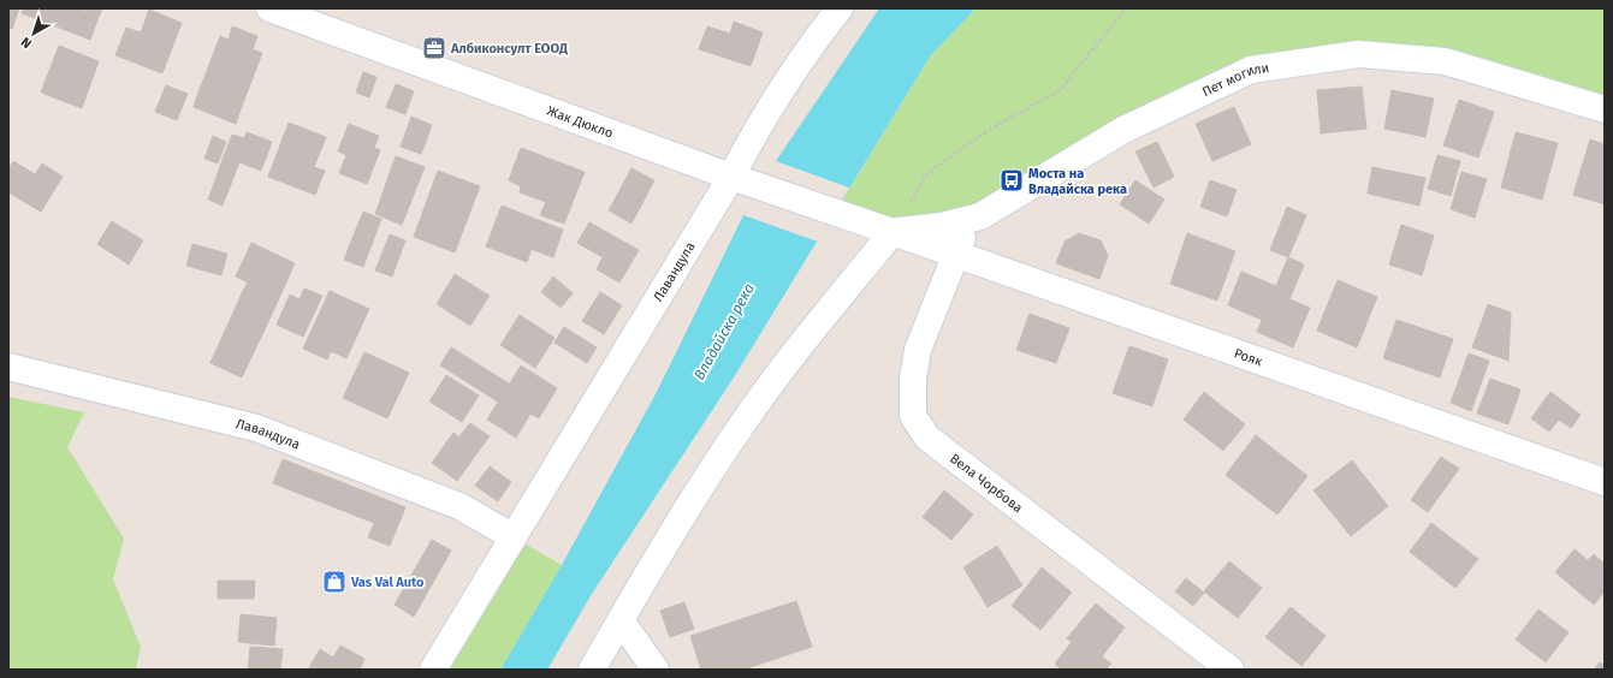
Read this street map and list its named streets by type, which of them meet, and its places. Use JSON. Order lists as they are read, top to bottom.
{
  "streets": {
    "street": [
      "Пет могили",
      "Жак Дюкло",
      "Лавандула",
      "Рояк",
      "Вела Чорбова"
    ]
  },
  "crossings": [
    ["Пет могили", "Жак Дюкло"],
    ["Пет могили", "Рояк"],
    ["Пет могили", "Вела Чорбова"],
    ["Жак Дюкло", "Лавандула"],
    ["Жак Дюкло", "Рояк"],
    ["Рояк", "Вела Чорбова"]
  ],
  "water": ["Владайска река"],
  "places": {
    "office": ["Албиконсулт ЕООД"],
    "bus stop": ["Моста на Владайска река"],
    "shop": ["Vas Val Auto"]
  },
  "north": "bottom left"
}
